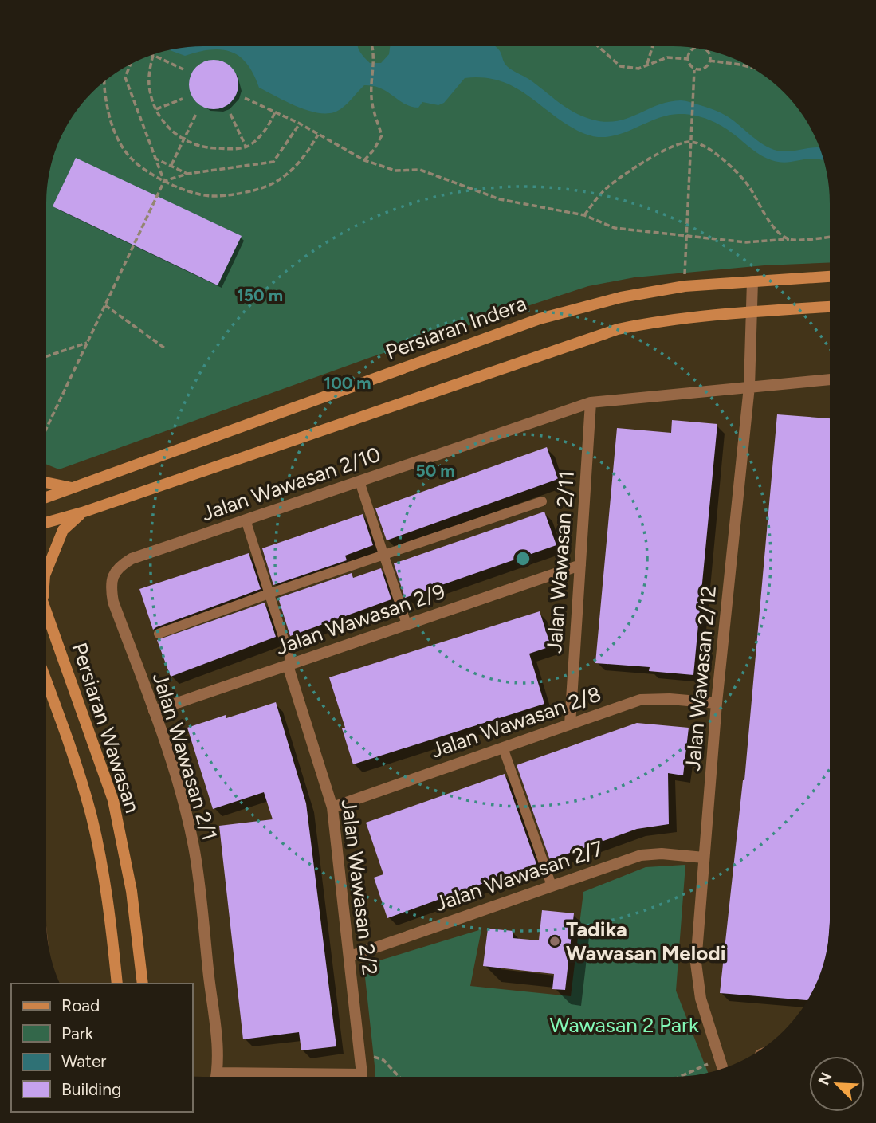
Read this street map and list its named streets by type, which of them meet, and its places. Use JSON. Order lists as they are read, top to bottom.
{
  "streets": {
    "main road": ["Persiaran Indera", "Persiaran Wawasan"],
    "street": [
      "Jalan Wawasan 2/10",
      "Jalan Wawasan 2/11",
      "Jalan Wawasan 2/9",
      "Jalan Wawasan 2/12",
      "Jalan Wawasan 2/8",
      "Jalan Wawasan 2/1",
      "Jalan Wawasan 2/7",
      "Jalan Wawasan 2/2"
    ]
  },
  "crossings": [
    ["Persiaran Indera", "Jalan Wawasan 2/12"],
    ["Jalan Wawasan 2/10", "Jalan Wawasan 2/11"],
    ["Jalan Wawasan 2/10", "Jalan Wawasan 2/12"],
    ["Jalan Wawasan 2/10", "Jalan Wawasan 2/1"],
    ["Jalan Wawasan 2/11", "Jalan Wawasan 2/9"],
    ["Jalan Wawasan 2/11", "Jalan Wawasan 2/8"],
    ["Jalan Wawasan 2/9", "Jalan Wawasan 2/1"],
    ["Jalan Wawasan 2/9", "Jalan Wawasan 2/2"],
    ["Jalan Wawasan 2/12", "Jalan Wawasan 2/8"],
    ["Jalan Wawasan 2/12", "Jalan Wawasan 2/7"],
    ["Jalan Wawasan 2/8", "Jalan Wawasan 2/2"],
    ["Jalan Wawasan 2/7", "Jalan Wawasan 2/2"]
  ],
  "parks": ["Wawasan 2 Park"],
  "places": ["Tadika Wawasan Melodi"],
  "legend": [
    "Road",
    "Park",
    "Water",
    "Building"
  ],
  "north": "top left",
  "rings": ["150 m", "100 m", "50 m"]
}
